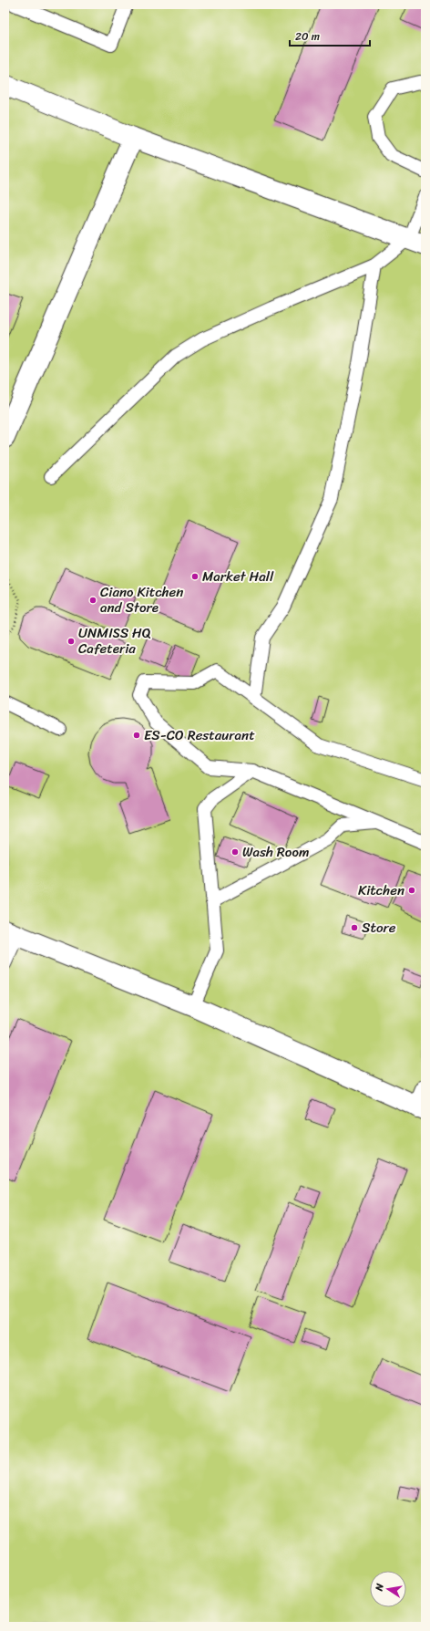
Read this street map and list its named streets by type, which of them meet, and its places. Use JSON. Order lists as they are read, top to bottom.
{
  "places": [
    "Market Hall",
    "Ciano Kitchen and Store",
    "UNMISS HQ Cafeteria",
    "ES-CO Restaurant",
    "Wash Room",
    "Kitchen",
    "Store"
  ],
  "scale_bar": "20 m",
  "north": "left"
}
